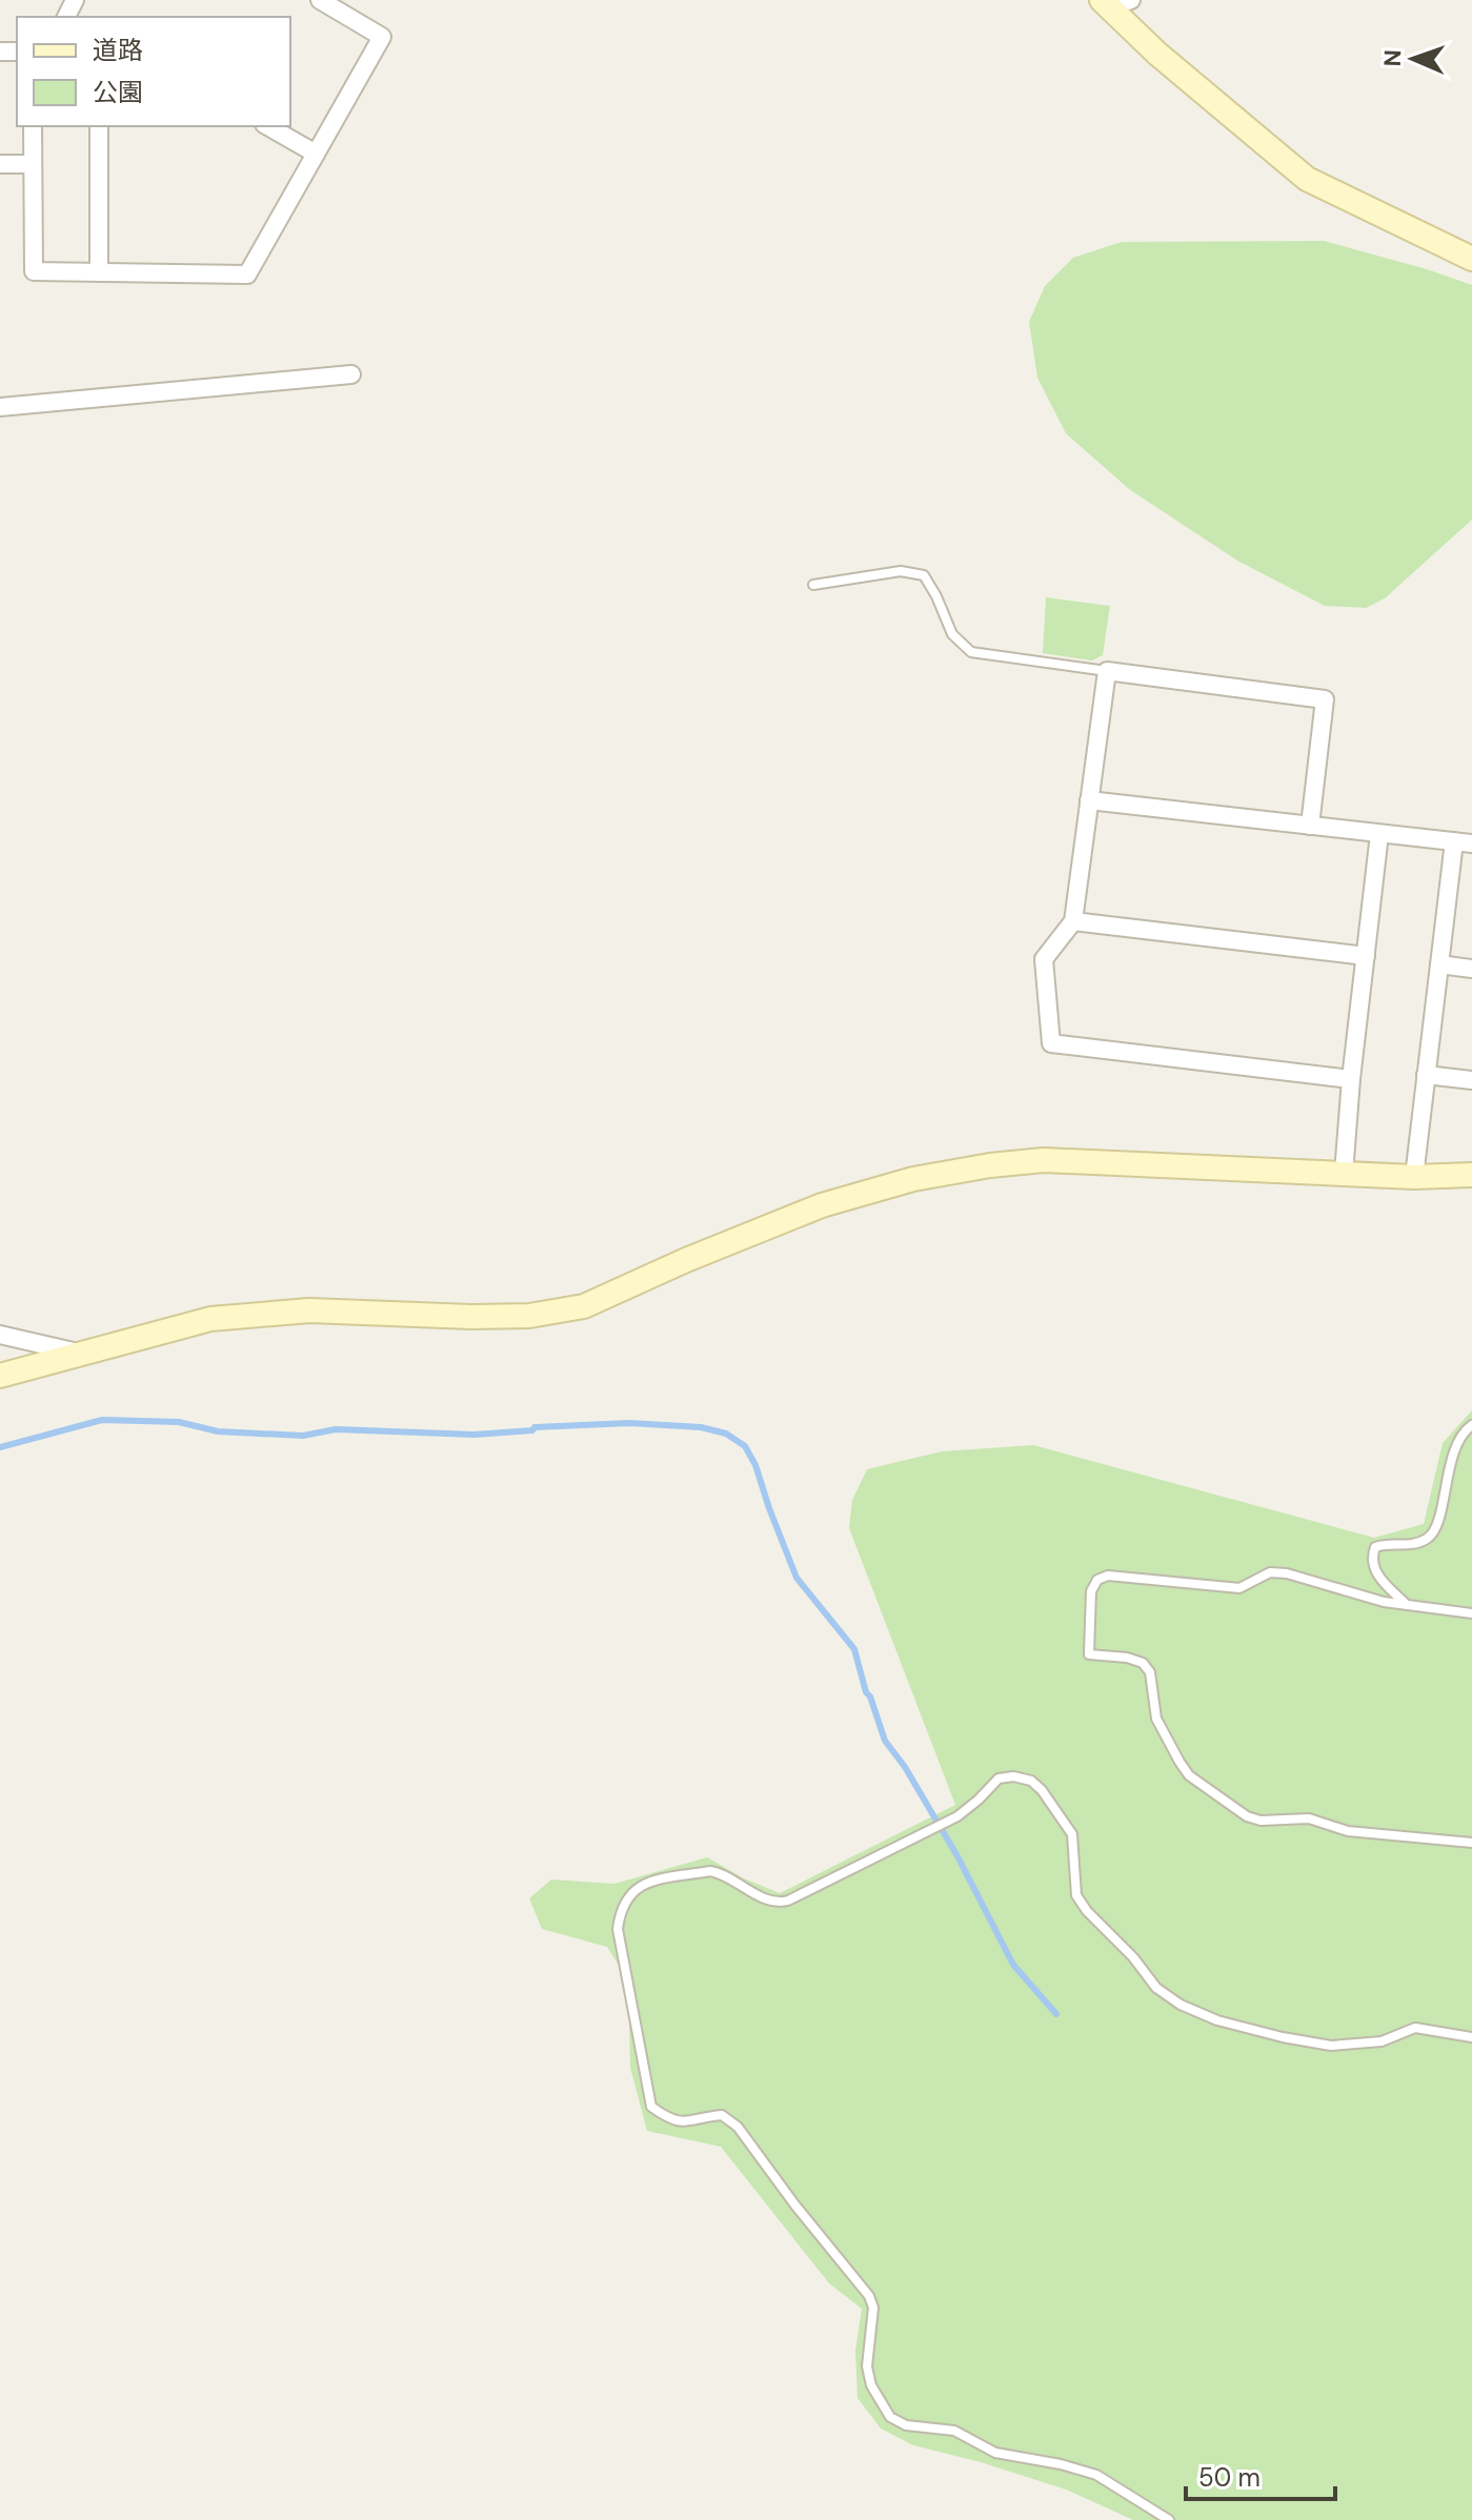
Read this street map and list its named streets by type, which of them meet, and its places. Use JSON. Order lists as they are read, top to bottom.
{
  "legend": ["道路", "公園"],
  "scale_bar": "50 m",
  "north": "left"
}
